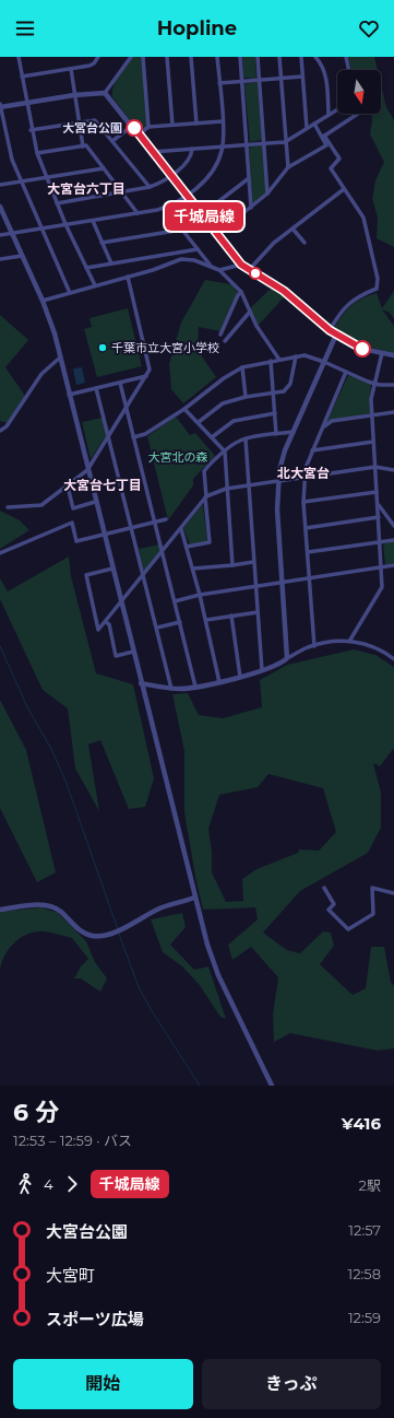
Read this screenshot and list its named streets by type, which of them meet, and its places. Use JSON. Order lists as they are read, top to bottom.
{
  "districts": ["大宮台六丁目", "北大宮台", "大宮台七丁目"],
  "parks": ["大宮北の森"],
  "places": ["大宮台公園", "千葉市立大宮小学校"],
  "lines": ["bus line 千城局線"],
  "north": "bottom",
  "page": {
    "header": "Hopline",
    "on_map": "千城局線",
    "heading": ["6 分", "12:53 – 12:59 · バス", "¥416"],
    "legs": ["4", "千城局線", "2駅"],
    "list": [
      {
        "name": "大宮台公園",
        "value": "12:57"
      },
      {
        "name": "大宮町",
        "value": "12:58"
      },
      {
        "name": "スポーツ広場",
        "value": "12:59"
      }
    ],
    "buttons": ["開始", "きっぷ"]
  }
}
